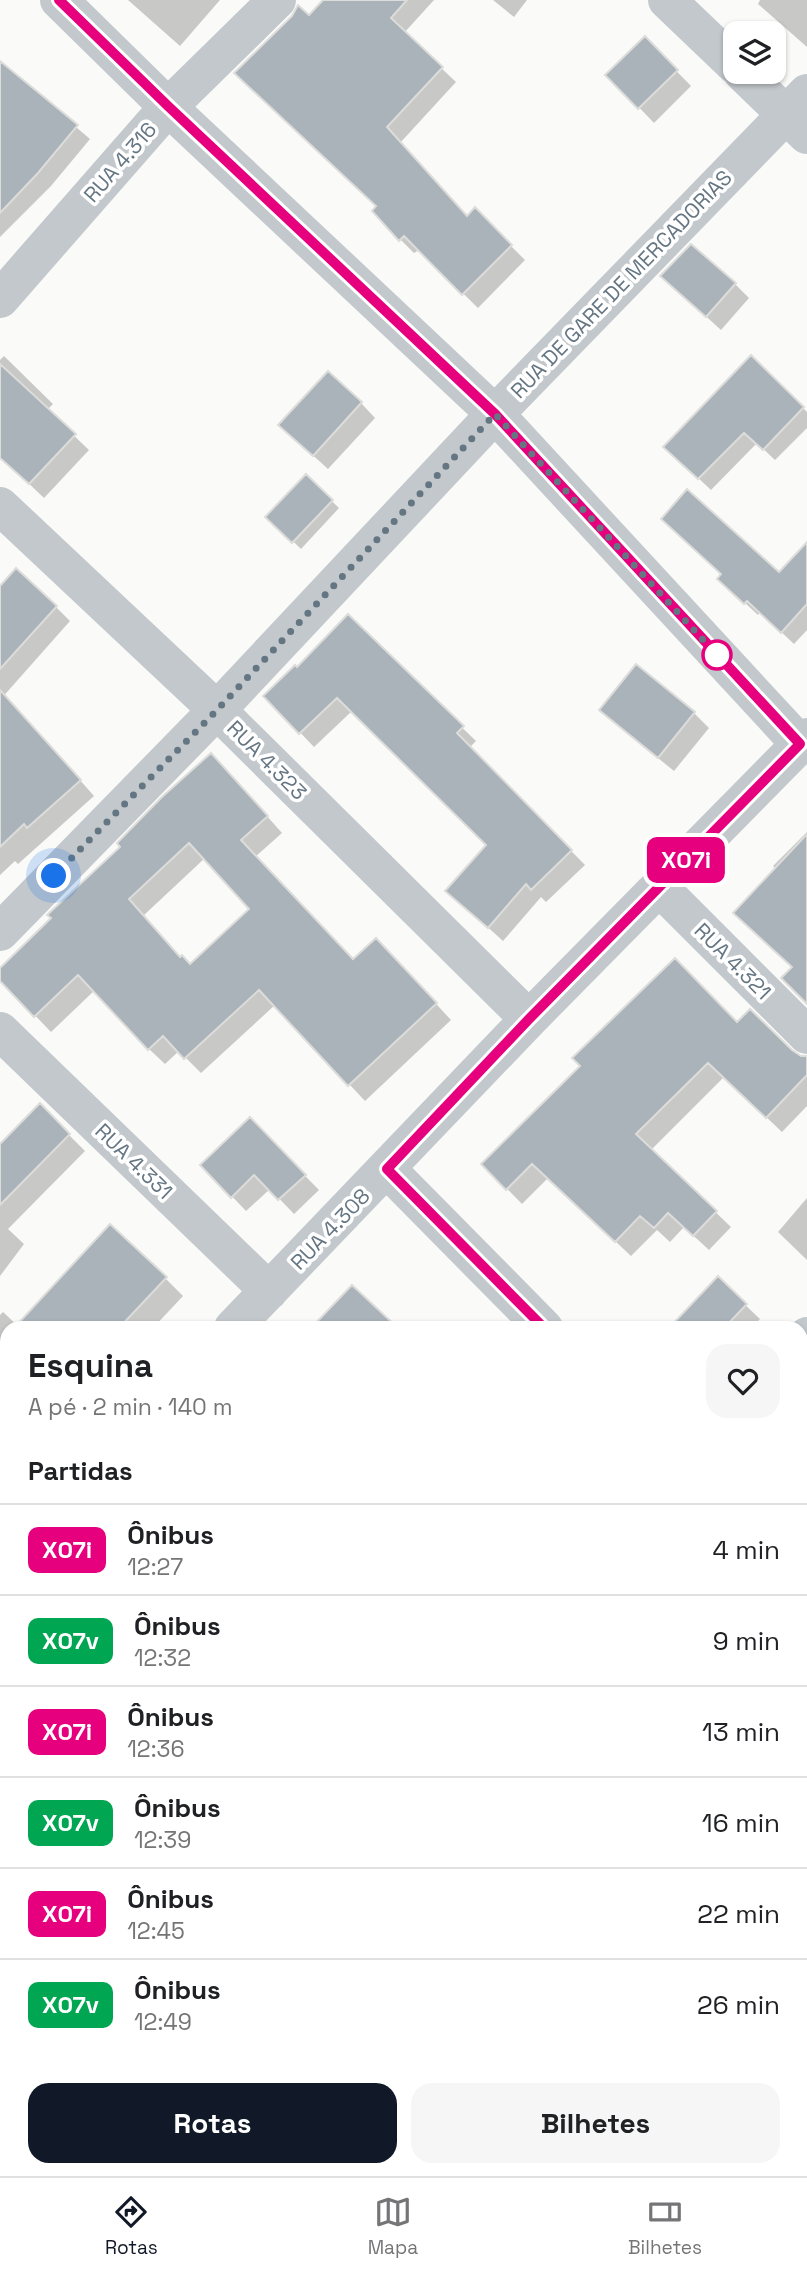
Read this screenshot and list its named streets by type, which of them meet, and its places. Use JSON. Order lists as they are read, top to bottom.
{
  "streets": {
    "street": [
      "RUA 4.316",
      "RUA DE GARE DE MERCADORIAS",
      "RUA 4.323",
      "RUA 4.321",
      "RUA 4.331",
      "RUA 4.308"
    ]
  },
  "crossings": [
    ["RUA DE GARE DE MERCADORIAS", "RUA 4.323"],
    ["RUA 4.323", "RUA 4.308"],
    ["RUA 4.321", "RUA 4.308"],
    ["RUA 4.331", "RUA 4.308"]
  ],
  "lines": ["bus line X07i"],
  "page": {
    "on_map": "X07i",
    "heading": [
      ["Esquina", "A pé · 2 min · 140 m"],
      "Partidas"
    ],
    "list": [
      {
        "mark": "X07i",
        "name": "Ônibus",
        "note": "12:27",
        "value": "4 min"
      },
      {
        "mark": "X07v",
        "name": "Ônibus",
        "note": "12:32",
        "value": "9 min"
      },
      {
        "mark": "X07i",
        "name": "Ônibus",
        "note": "12:36",
        "value": "13 min"
      },
      {
        "mark": "X07v",
        "name": "Ônibus",
        "note": "12:39",
        "value": "16 min"
      },
      {
        "mark": "X07i",
        "name": "Ônibus",
        "note": "12:45",
        "value": "22 min"
      },
      {
        "mark": "X07v",
        "name": "Ônibus",
        "note": "12:49",
        "value": "26 min"
      }
    ],
    "buttons": ["Rotas", "Bilhetes"],
    "tabs": ["Rotas", "Mapa", "Bilhetes"]
  }
}
